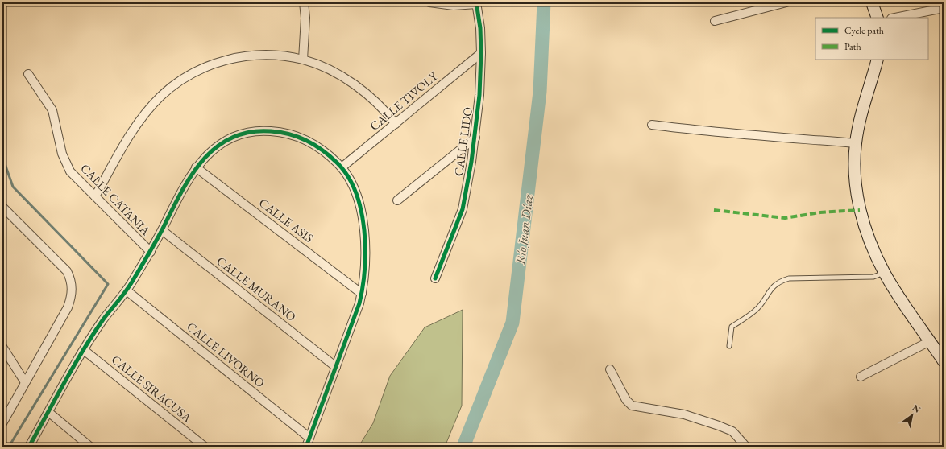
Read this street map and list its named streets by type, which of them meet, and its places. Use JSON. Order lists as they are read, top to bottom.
{
  "streets": {
    "street": [
      "CALLE TIVOLY",
      "CALLE LIDO",
      "CALLE CATANIA",
      "CALLE ASIS",
      "CALLE MURANO",
      "CALLE LIVORNO",
      "CALLE SIRACUSA"
    ]
  },
  "crossings": [
    ["CALLE TIVOLY", "CALLE LIDO"]
  ],
  "water": ["Río Juan Díaz"],
  "legend": ["Cycle path", "Path"],
  "north": "top right"
}
